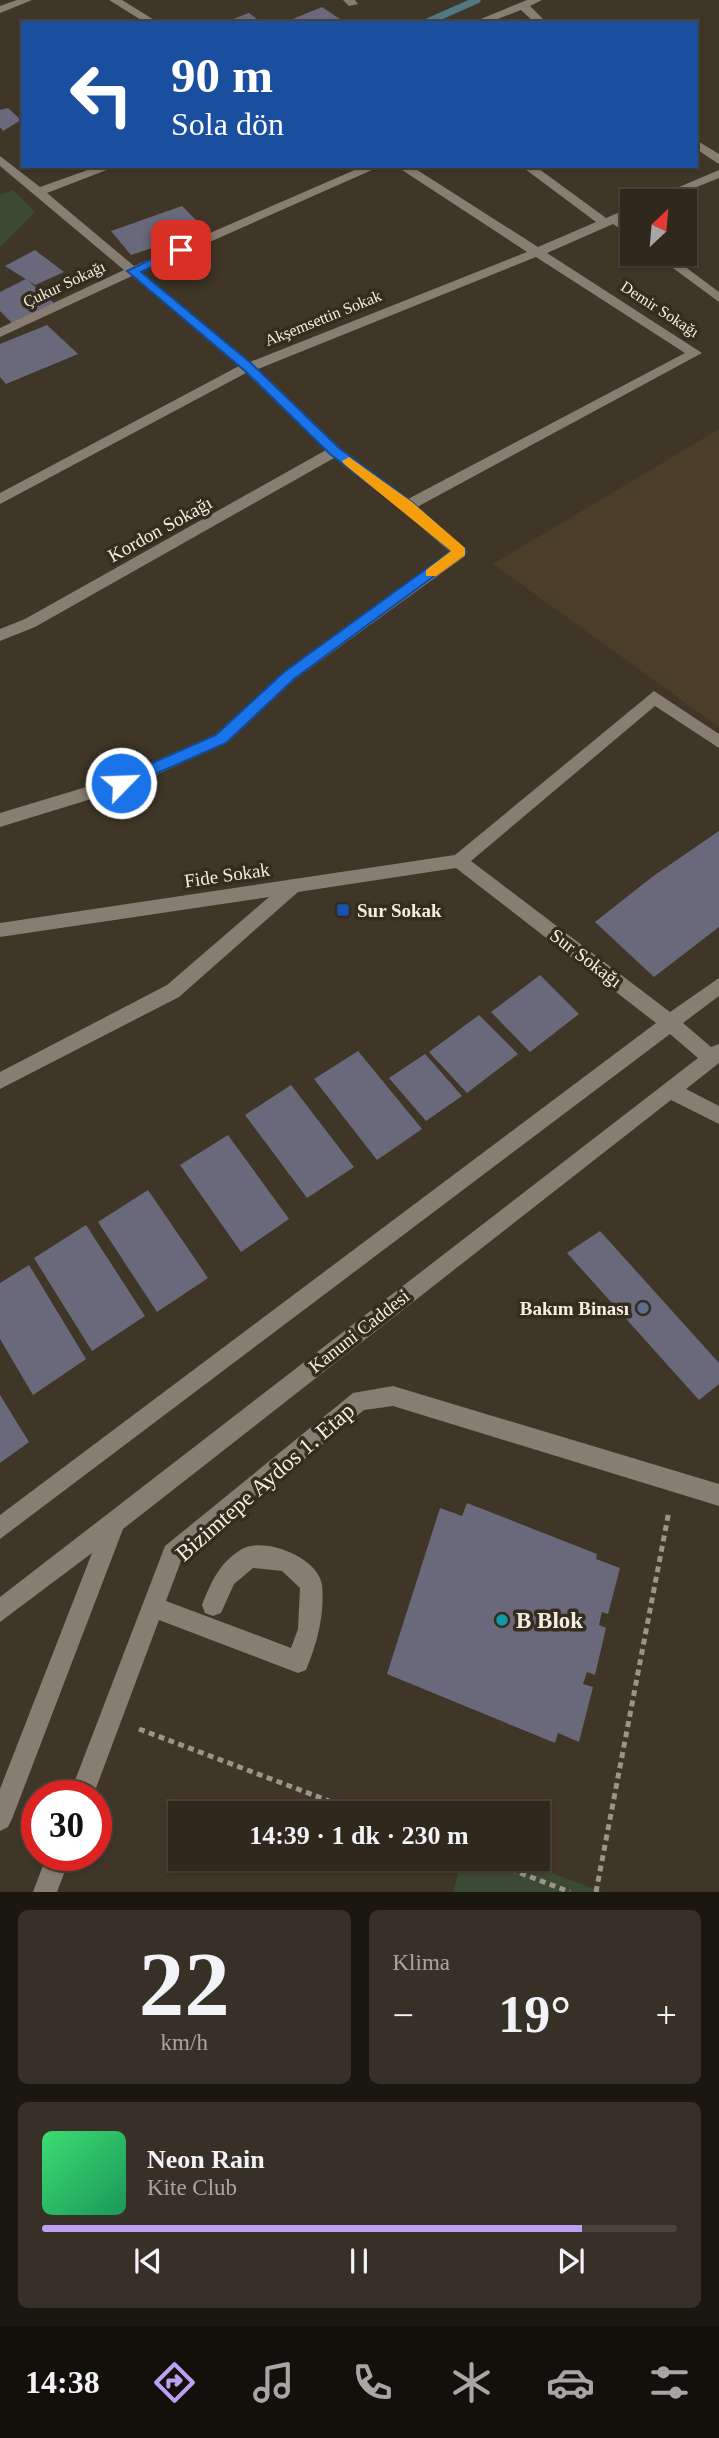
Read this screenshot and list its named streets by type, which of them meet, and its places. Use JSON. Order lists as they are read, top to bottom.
{
  "streets": {
    "street": [
      "Çukur Sokağı",
      "Demir Sokağı",
      "Akşemsettin Sokak",
      "Kordon Sokağı",
      "Fide Sokak",
      "Sur Sokağı",
      "Kanuni Caddesi",
      "Bizimtepe Aydos 1. Etap"
    ]
  },
  "crossings": [
    ["Demir Sokağı", "Akşemsettin Sokak"],
    ["Fide Sokak", "Sur Sokağı"],
    ["Sur Sokağı", "Kanuni Caddesi"]
  ],
  "places": {
    "transit": ["Sur Sokak"],
    "other": ["Bakım Binası", "B Blok"]
  },
  "north": "top right",
  "page": {
    "turn": ["90 m", "Sola dön"],
    "limit": "30",
    "trip": "14:39 · 1 dk · 230 m",
    "tile": [
      ["22", "km/h"],
      "Klima"
    ],
    "heat": ["−", "19°", "+"],
    "song": ["Neon Rain", "Kite Club"],
    "tabs": "14:38"
  }
}
